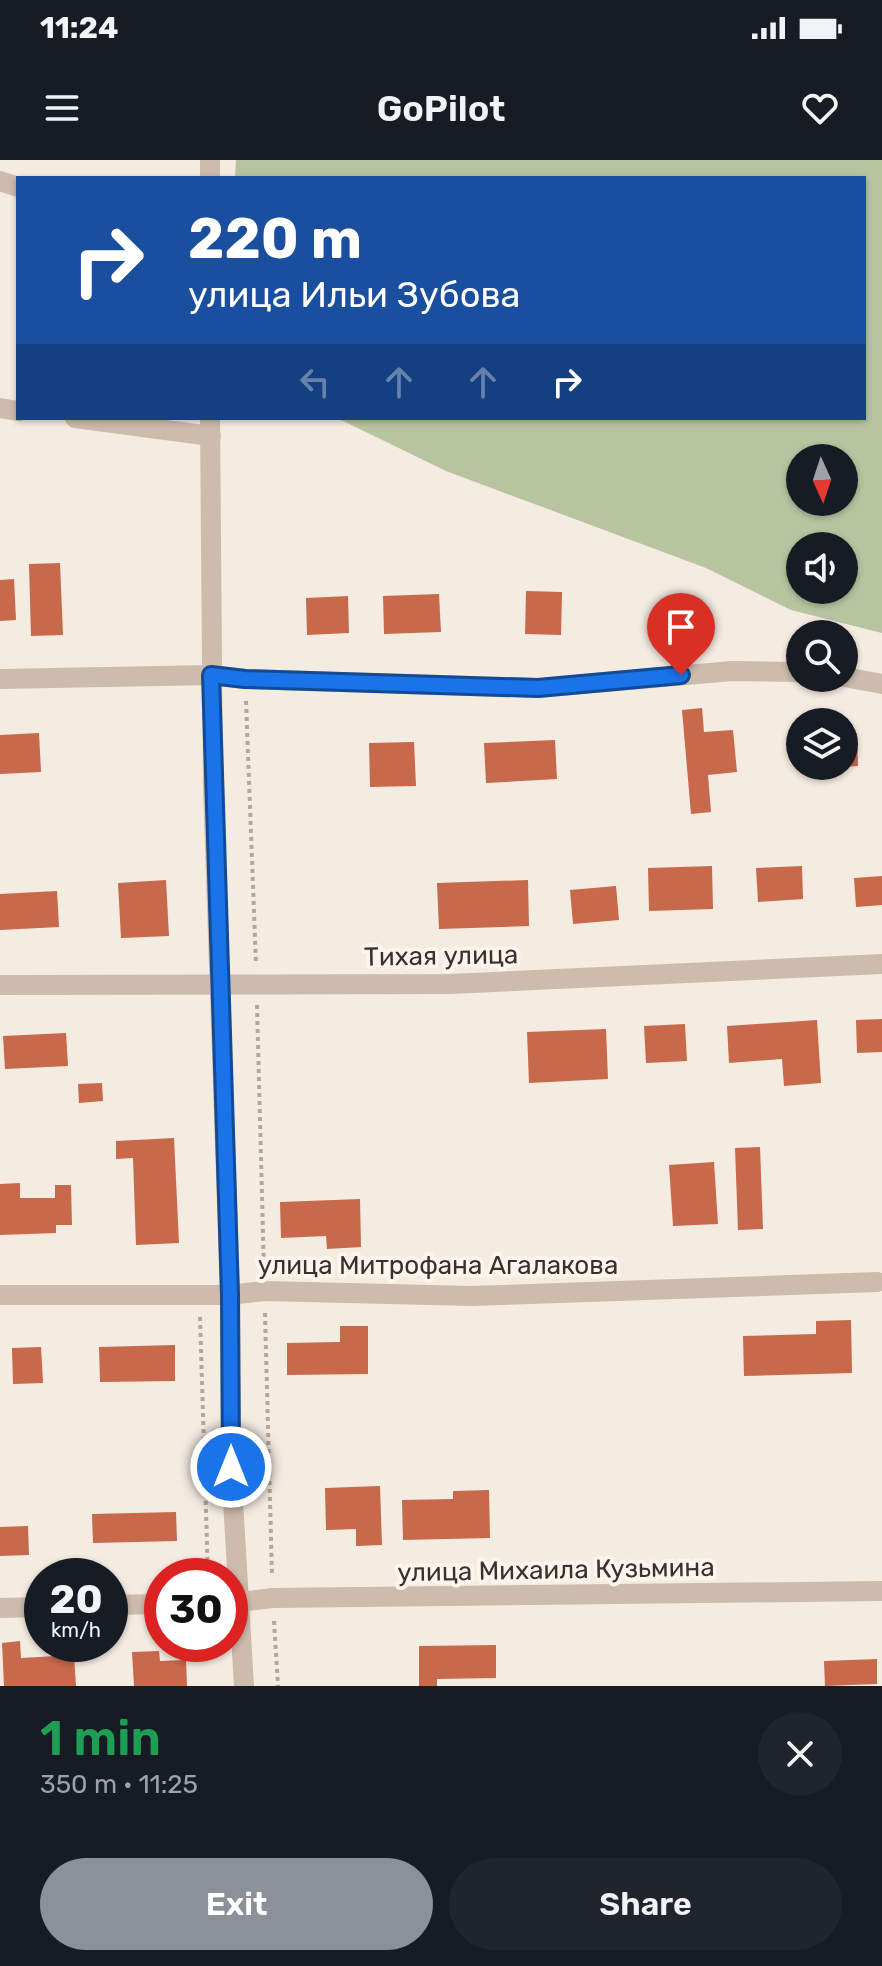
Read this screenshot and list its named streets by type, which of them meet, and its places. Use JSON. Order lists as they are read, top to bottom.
{
  "streets": {
    "street": ["Тихая улица", "улица Митрофана Агалакова", "улица Михаила Кузьмина"]
  },
  "north": "bottom",
  "page": {
    "status": "11:24",
    "header": "GoPilot",
    "turn": ["220 m", "улица Ильи Зубова"],
    "speed": "20 km/h",
    "limit": "30",
    "heading": ["1 min", "350 m · 11:25"],
    "buttons": ["Exit", "Share"]
  }
}
